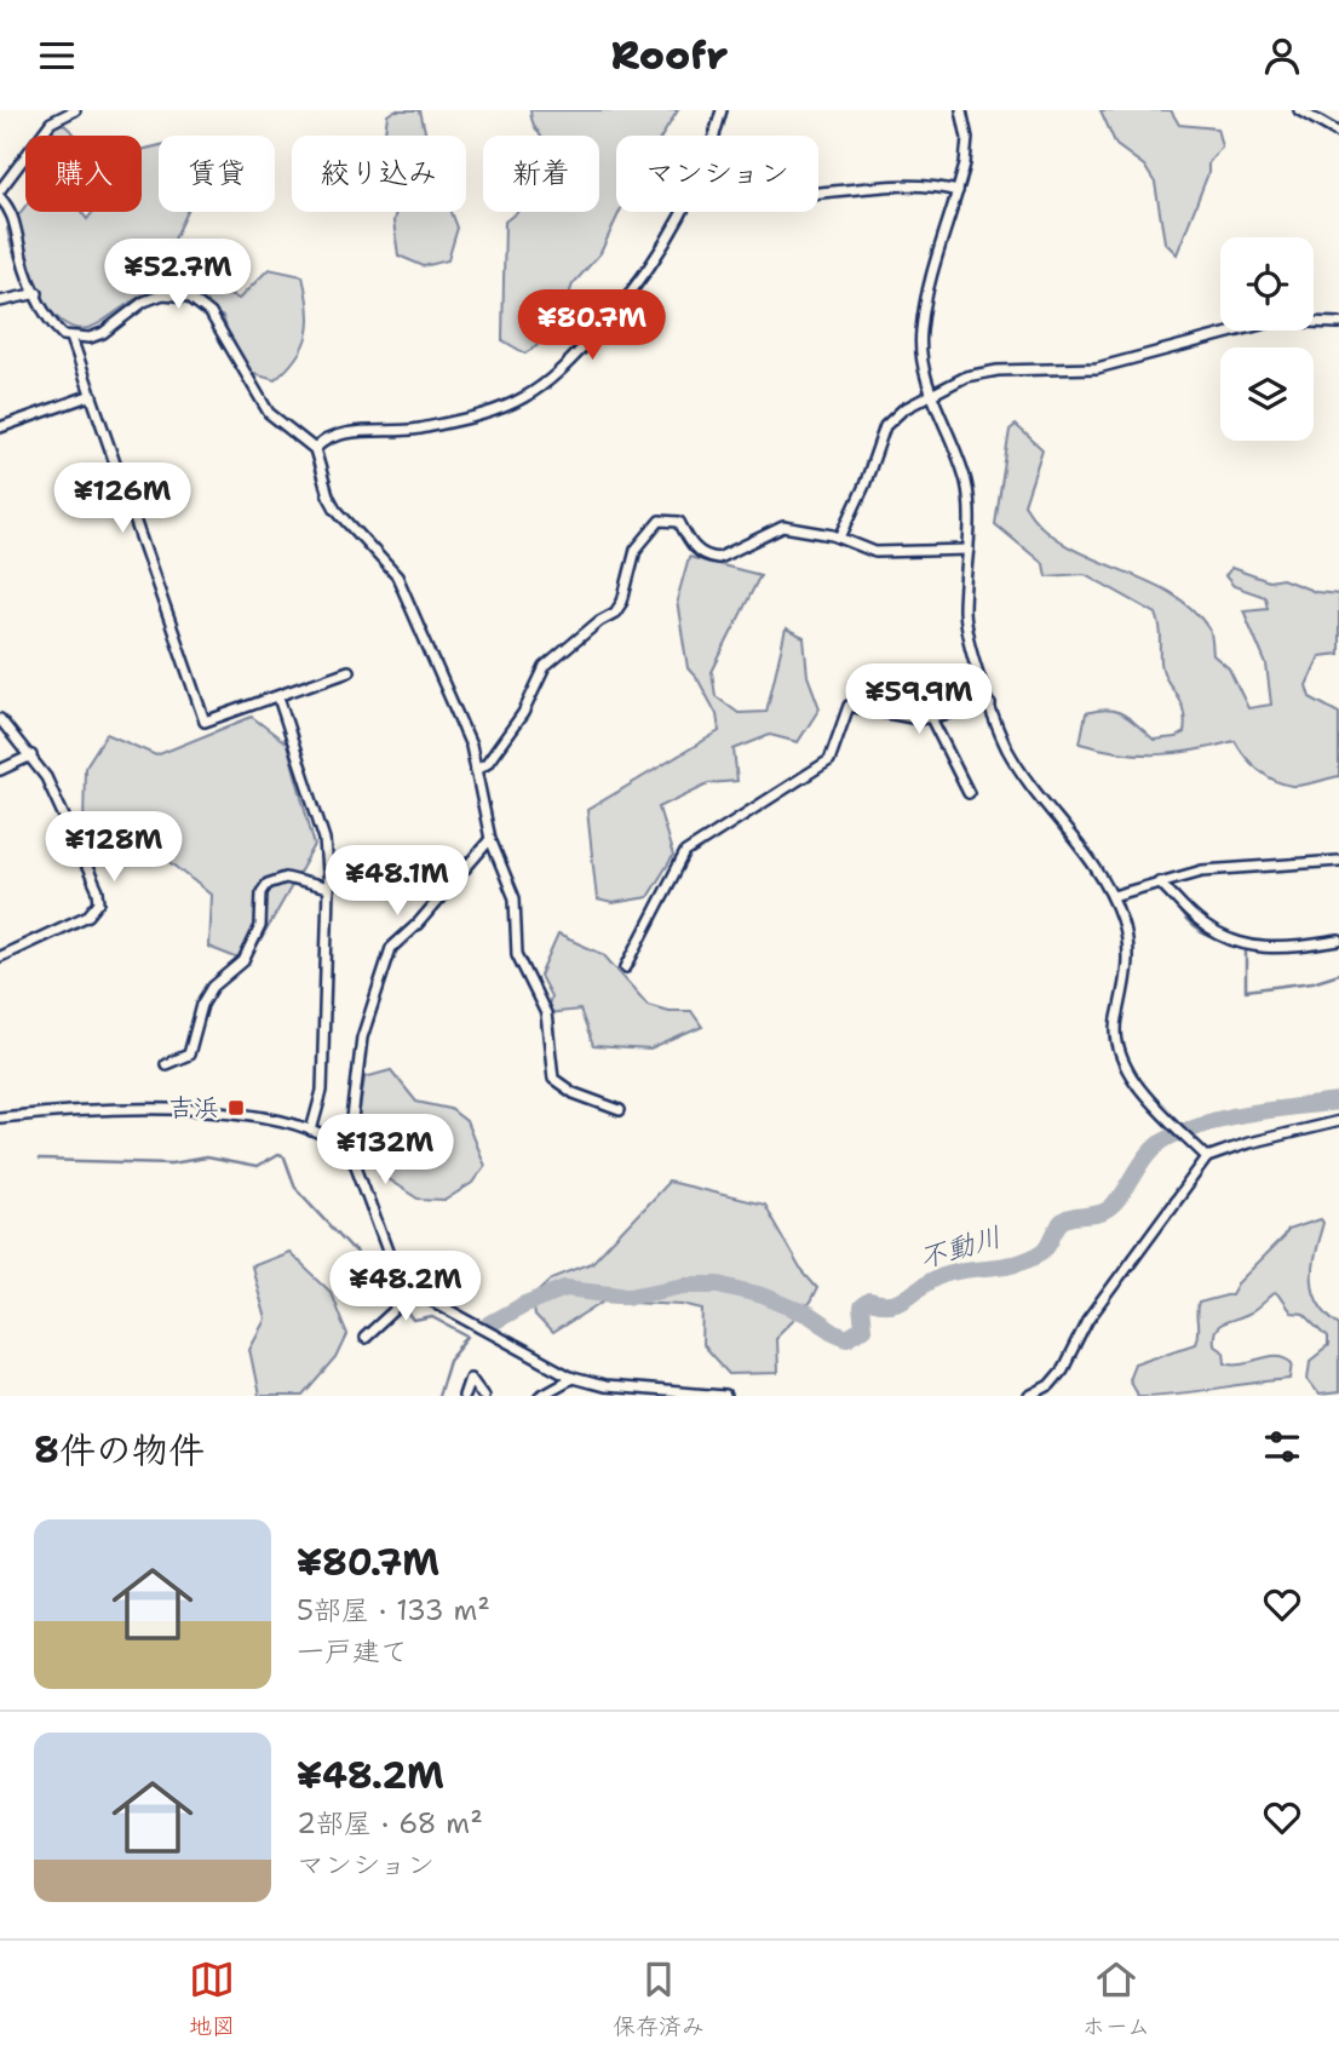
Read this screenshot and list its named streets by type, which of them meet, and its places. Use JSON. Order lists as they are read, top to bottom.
{
  "water": ["不動川"],
  "places": {
    "transit": ["吉浜"]
  },
  "page": {
    "header": "Roofr",
    "chip": [
      "購入",
      "賃貸",
      "絞り込み",
      "新着",
      "マンション"
    ],
    "price": [
      "¥52.7M",
      "¥80.7M",
      "¥126M",
      "¥59.9M",
      "¥128M",
      "¥48.1M",
      "¥132M",
      "¥48.2M"
    ],
    "heading": "8件の物件",
    "list": [
      {
        "name": "¥80.7M",
        "note": "5部屋 · 133 m² · 一戸建て"
      },
      {
        "name": "¥48.2M",
        "note": "2部屋 · 68 m² · マンション"
      }
    ],
    "tabs": ["地図", "保存済み", "ホーム"]
  }
}
